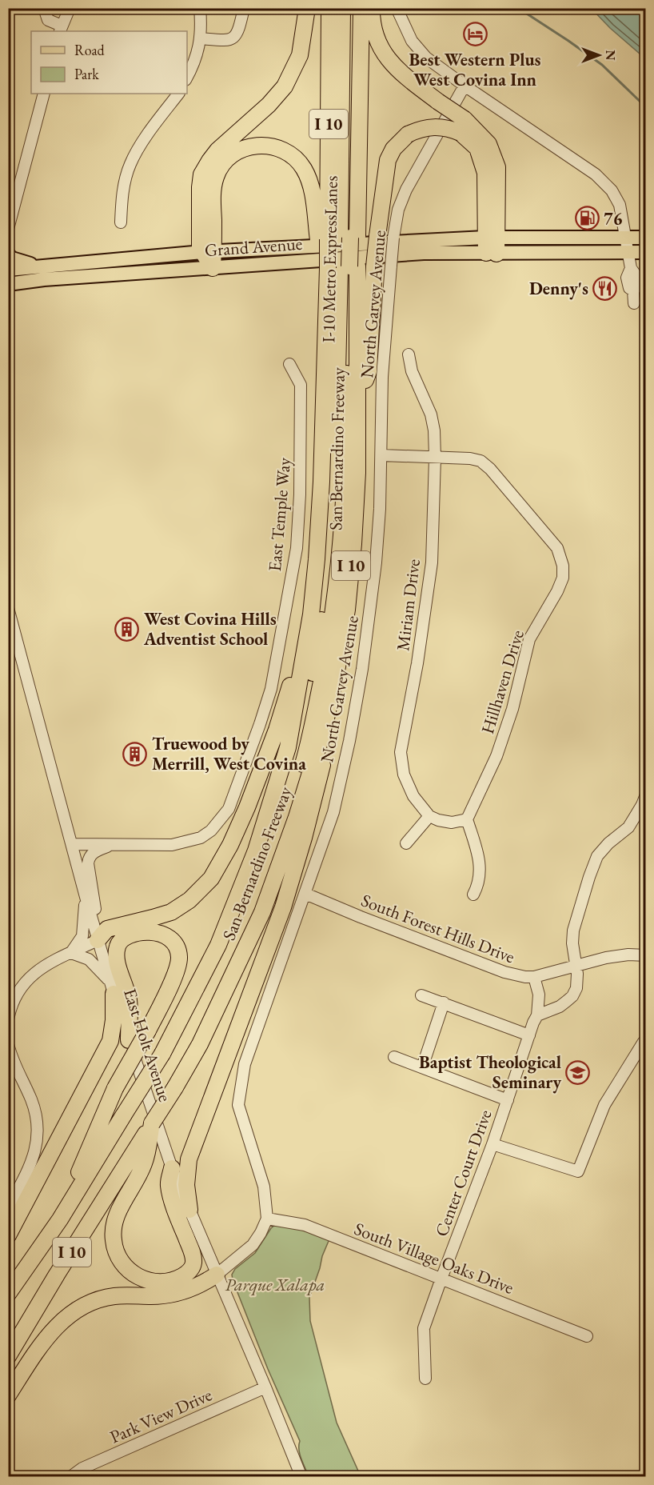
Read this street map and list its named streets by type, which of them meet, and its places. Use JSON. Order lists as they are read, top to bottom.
{
  "streets": {
    "highway": ["I 10", "I-10 Metro ExpressLanes", "San Bernardino Freeway"],
    "main road": ["Grand Avenue"],
    "street": [
      "North Garvey Avenue",
      "East Temple Way",
      "Miriam Drive",
      "Hillhaven Drive",
      "South Forest Hills Drive",
      "East Holt Avenue",
      "Center Court Drive",
      "South Village Oaks Drive",
      "Park View Drive"
    ]
  },
  "crossings": [
    ["I-10 Metro ExpressLanes", "San Bernardino Freeway"],
    ["North Garvey Avenue", "Hillhaven Drive"],
    ["North Garvey Avenue", "South Forest Hills Drive"],
    ["North Garvey Avenue", "South Village Oaks Drive"],
    ["East Temple Way", "East Holt Avenue"],
    ["Miriam Drive", "Hillhaven Drive"],
    ["South Forest Hills Drive", "Center Court Drive"],
    ["East Holt Avenue", "Park View Drive"],
    ["Center Court Drive", "South Village Oaks Drive"]
  ],
  "parks": ["Parque Xalapa"],
  "places": {
    "hotel": ["Best Western Plus West Covina Inn"],
    "fuel station": ["76"],
    "restaurant": ["Denny's"],
    "building": ["West Covina Hills Adventist School", "Truewood by Merrill, West Covina"],
    "school or university": ["Baptist Theological Seminary"]
  },
  "legend": ["Road", "Park"],
  "north": "right"
}
